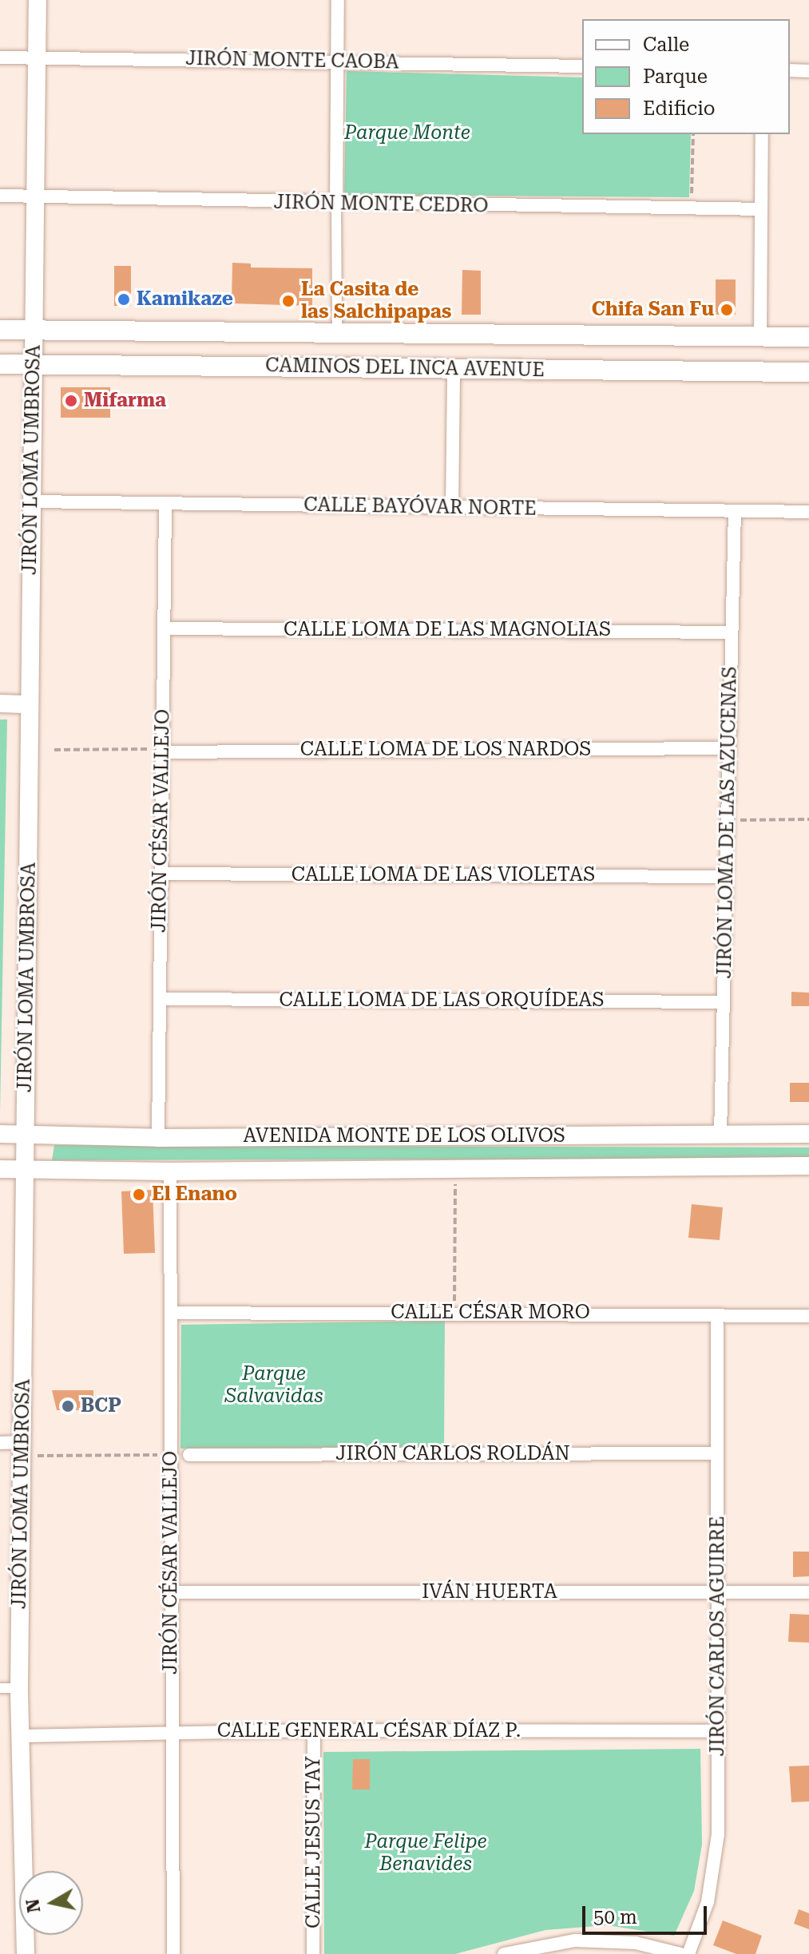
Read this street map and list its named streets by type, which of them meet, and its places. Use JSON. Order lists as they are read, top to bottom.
{
  "streets": {
    "main road": ["CAMINOS DEL INCA AVENUE"],
    "street": [
      "JIRÓN MONTE CAOBA",
      "JIRÓN MONTE CEDRO",
      "JIRÓN LOMA UMBROSA",
      "CALLE BAYÓVAR NORTE",
      "CALLE LOMA DE LAS MAGNOLIAS",
      "CALLE LOMA DE LOS NARDOS",
      "JIRÓN CÉSAR VALLEJO",
      "JIRÓN LOMA DE LAS AZUCENAS",
      "CALLE LOMA DE LAS VIOLETAS",
      "CALLE LOMA DE LAS ORQUÍDEAS",
      "AVENIDA MONTE DE LOS OLIVOS",
      "CALLE CÉSAR MORO",
      "JIRÓN CARLOS ROLDÁN",
      "IVÁN HUERTA",
      "JIRÓN CARLOS AGUIRRE",
      "CALLE GENERAL CÉSAR DÍAZ P.",
      "CALLE JESUS TAY"
    ]
  },
  "crossings": [
    ["JIRÓN MONTE CAOBA", "JIRÓN LOMA UMBROSA"],
    ["JIRÓN MONTE CEDRO", "JIRÓN LOMA UMBROSA"],
    ["CAMINOS DEL INCA AVENUE", "JIRÓN LOMA UMBROSA"],
    ["JIRÓN LOMA UMBROSA", "CALLE BAYÓVAR NORTE"],
    ["JIRÓN LOMA UMBROSA", "AVENIDA MONTE DE LOS OLIVOS"],
    ["JIRÓN LOMA UMBROSA", "CALLE GENERAL CÉSAR DÍAZ P."],
    ["CALLE BAYÓVAR NORTE", "JIRÓN CÉSAR VALLEJO"],
    ["CALLE BAYÓVAR NORTE", "JIRÓN LOMA DE LAS AZUCENAS"],
    ["CALLE LOMA DE LAS MAGNOLIAS", "JIRÓN CÉSAR VALLEJO"],
    ["CALLE LOMA DE LAS MAGNOLIAS", "JIRÓN LOMA DE LAS AZUCENAS"],
    ["CALLE LOMA DE LOS NARDOS", "JIRÓN CÉSAR VALLEJO"],
    ["CALLE LOMA DE LOS NARDOS", "JIRÓN LOMA DE LAS AZUCENAS"],
    ["JIRÓN CÉSAR VALLEJO", "CALLE LOMA DE LAS VIOLETAS"],
    ["JIRÓN CÉSAR VALLEJO", "CALLE LOMA DE LAS ORQUÍDEAS"],
    ["JIRÓN CÉSAR VALLEJO", "AVENIDA MONTE DE LOS OLIVOS"],
    ["JIRÓN CÉSAR VALLEJO", "CALLE CÉSAR MORO"],
    ["JIRÓN CÉSAR VALLEJO", "IVÁN HUERTA"],
    ["JIRÓN CÉSAR VALLEJO", "CALLE GENERAL CÉSAR DÍAZ P."],
    ["JIRÓN LOMA DE LAS AZUCENAS", "CALLE LOMA DE LAS VIOLETAS"],
    ["JIRÓN LOMA DE LAS AZUCENAS", "CALLE LOMA DE LAS ORQUÍDEAS"],
    ["JIRÓN LOMA DE LAS AZUCENAS", "AVENIDA MONTE DE LOS OLIVOS"],
    ["CALLE CÉSAR MORO", "JIRÓN CARLOS AGUIRRE"],
    ["JIRÓN CARLOS ROLDÁN", "JIRÓN CARLOS AGUIRRE"],
    ["IVÁN HUERTA", "JIRÓN CARLOS AGUIRRE"],
    ["JIRÓN CARLOS AGUIRRE", "CALLE GENERAL CÉSAR DÍAZ P."],
    ["CALLE GENERAL CÉSAR DÍAZ P.", "CALLE JESUS TAY"]
  ],
  "parks": ["Parque Monte", "Parque Salvavidas", "Parque Felipe Benavides"],
  "places": [
    "Kamikaze",
    "La Casita de las Salchipapas",
    "Chifa San Fu",
    "Mifarma",
    "El Enano",
    "BCP"
  ],
  "legend": ["Calle", "Parque", "Edificio"],
  "scale_bar": "50 m",
  "north": "left"
}
